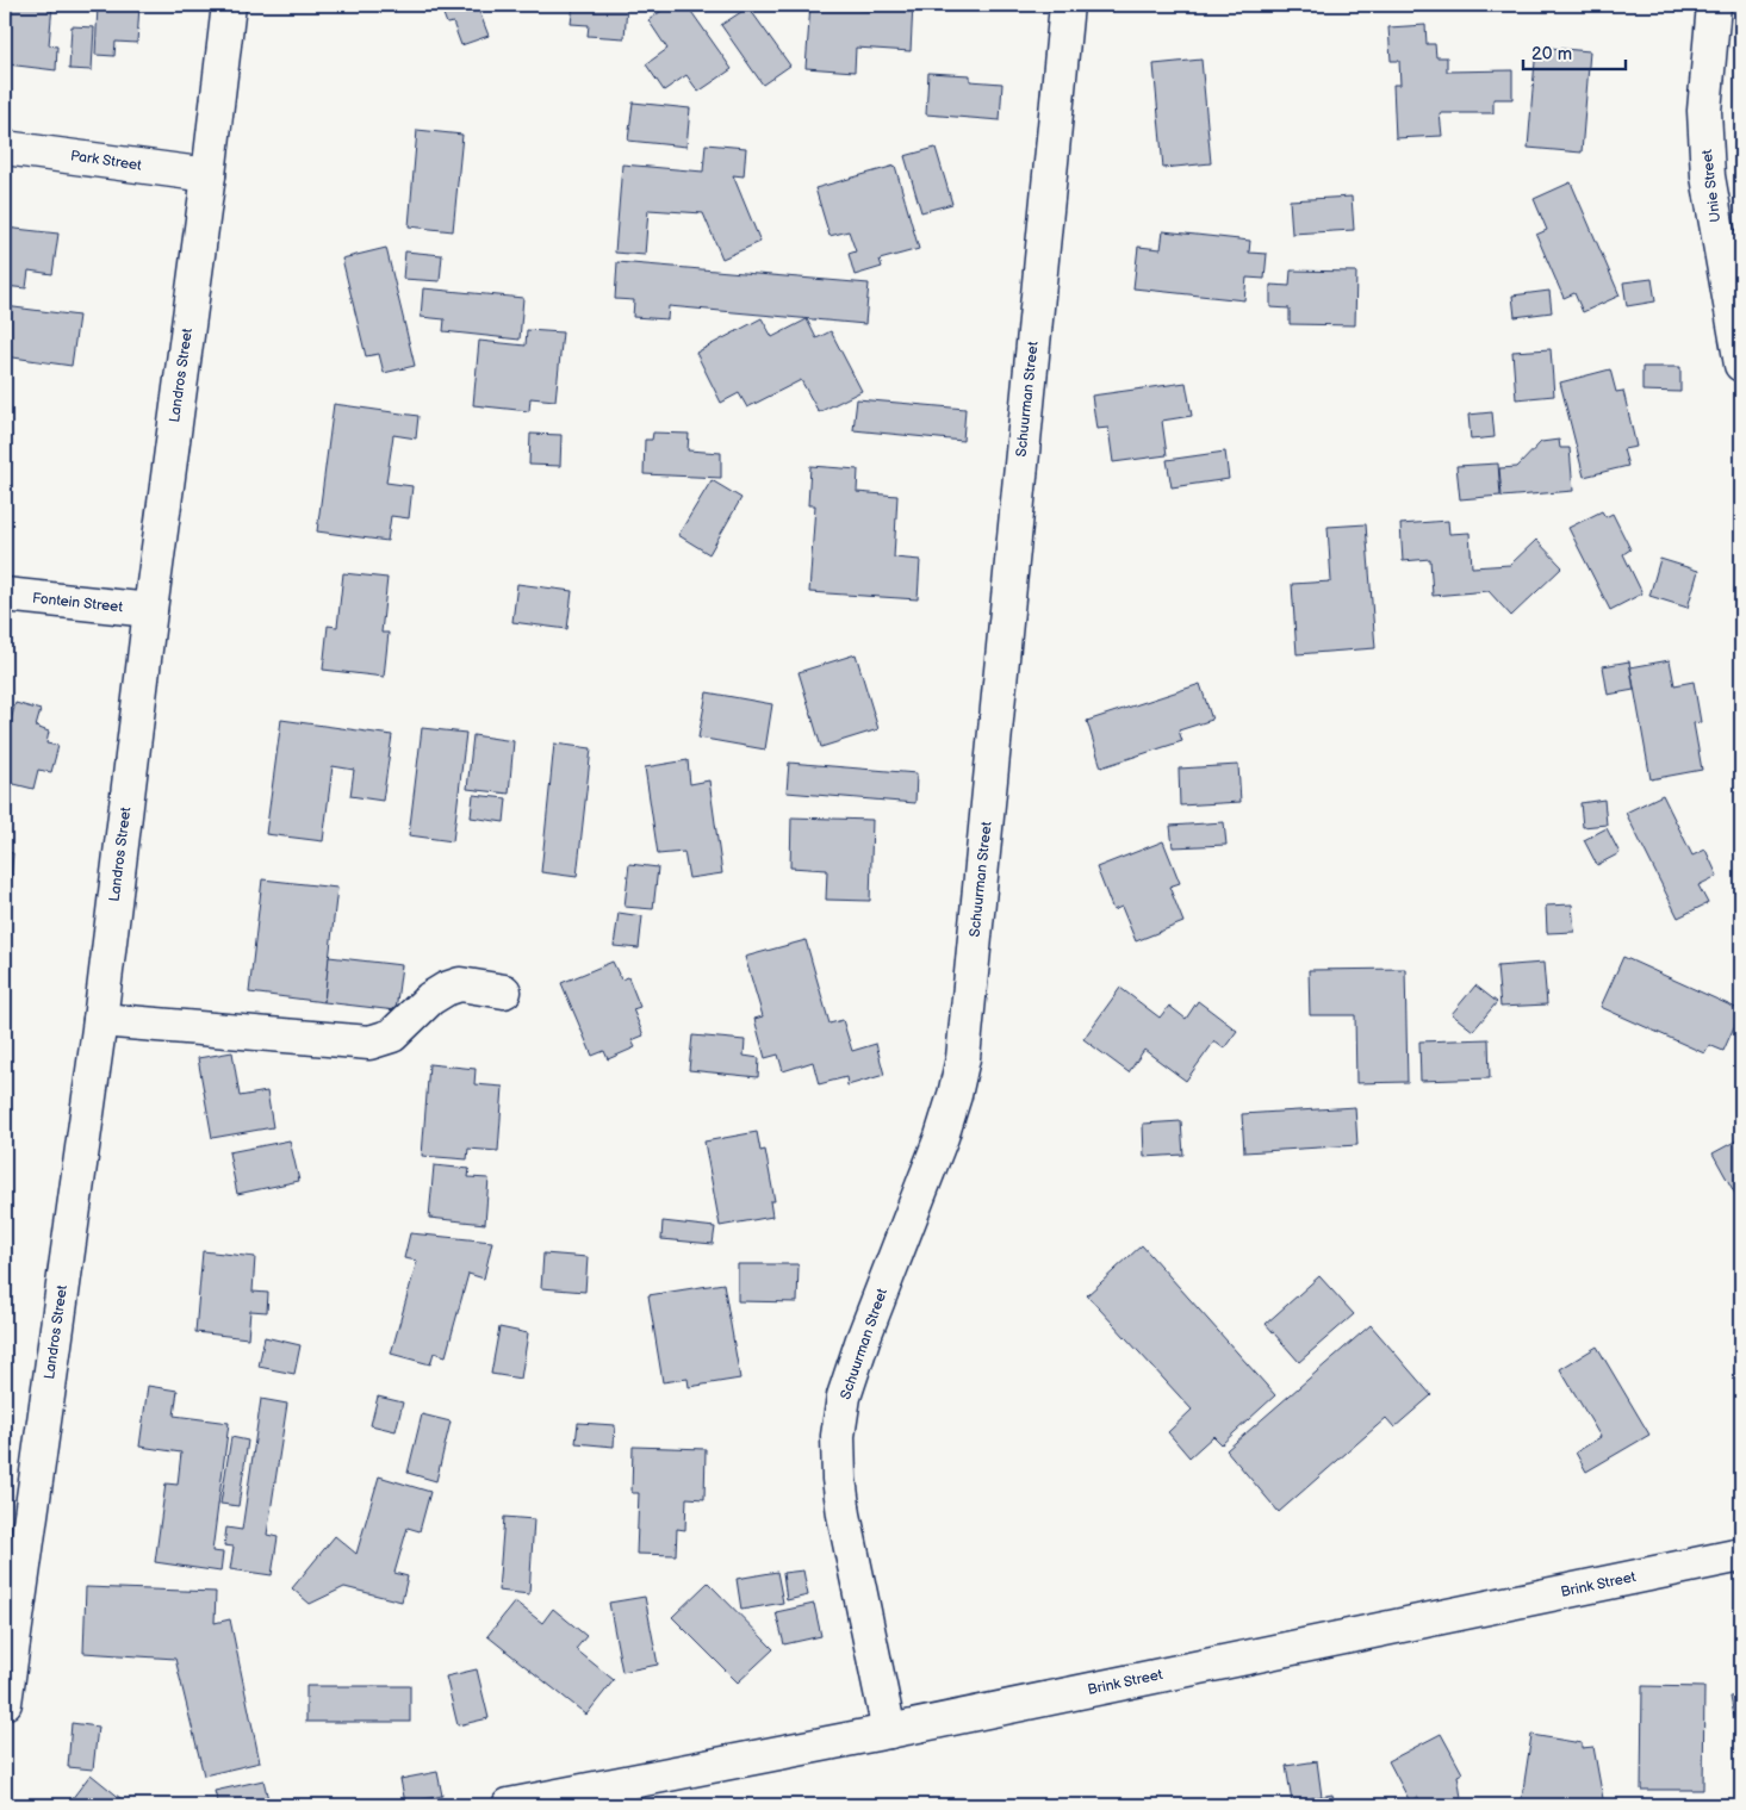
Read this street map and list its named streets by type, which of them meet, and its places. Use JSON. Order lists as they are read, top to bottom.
{
  "streets": {
    "street": [
      "Park Street",
      "Unie Street",
      "Landros Street",
      "Schuurman Street",
      "Fontein Street",
      "Brink Street"
    ]
  },
  "crossings": [
    ["Park Street", "Landros Street"],
    ["Landros Street", "Fontein Street"],
    ["Schuurman Street", "Brink Street"]
  ],
  "scale_bar": "20 m"
}
